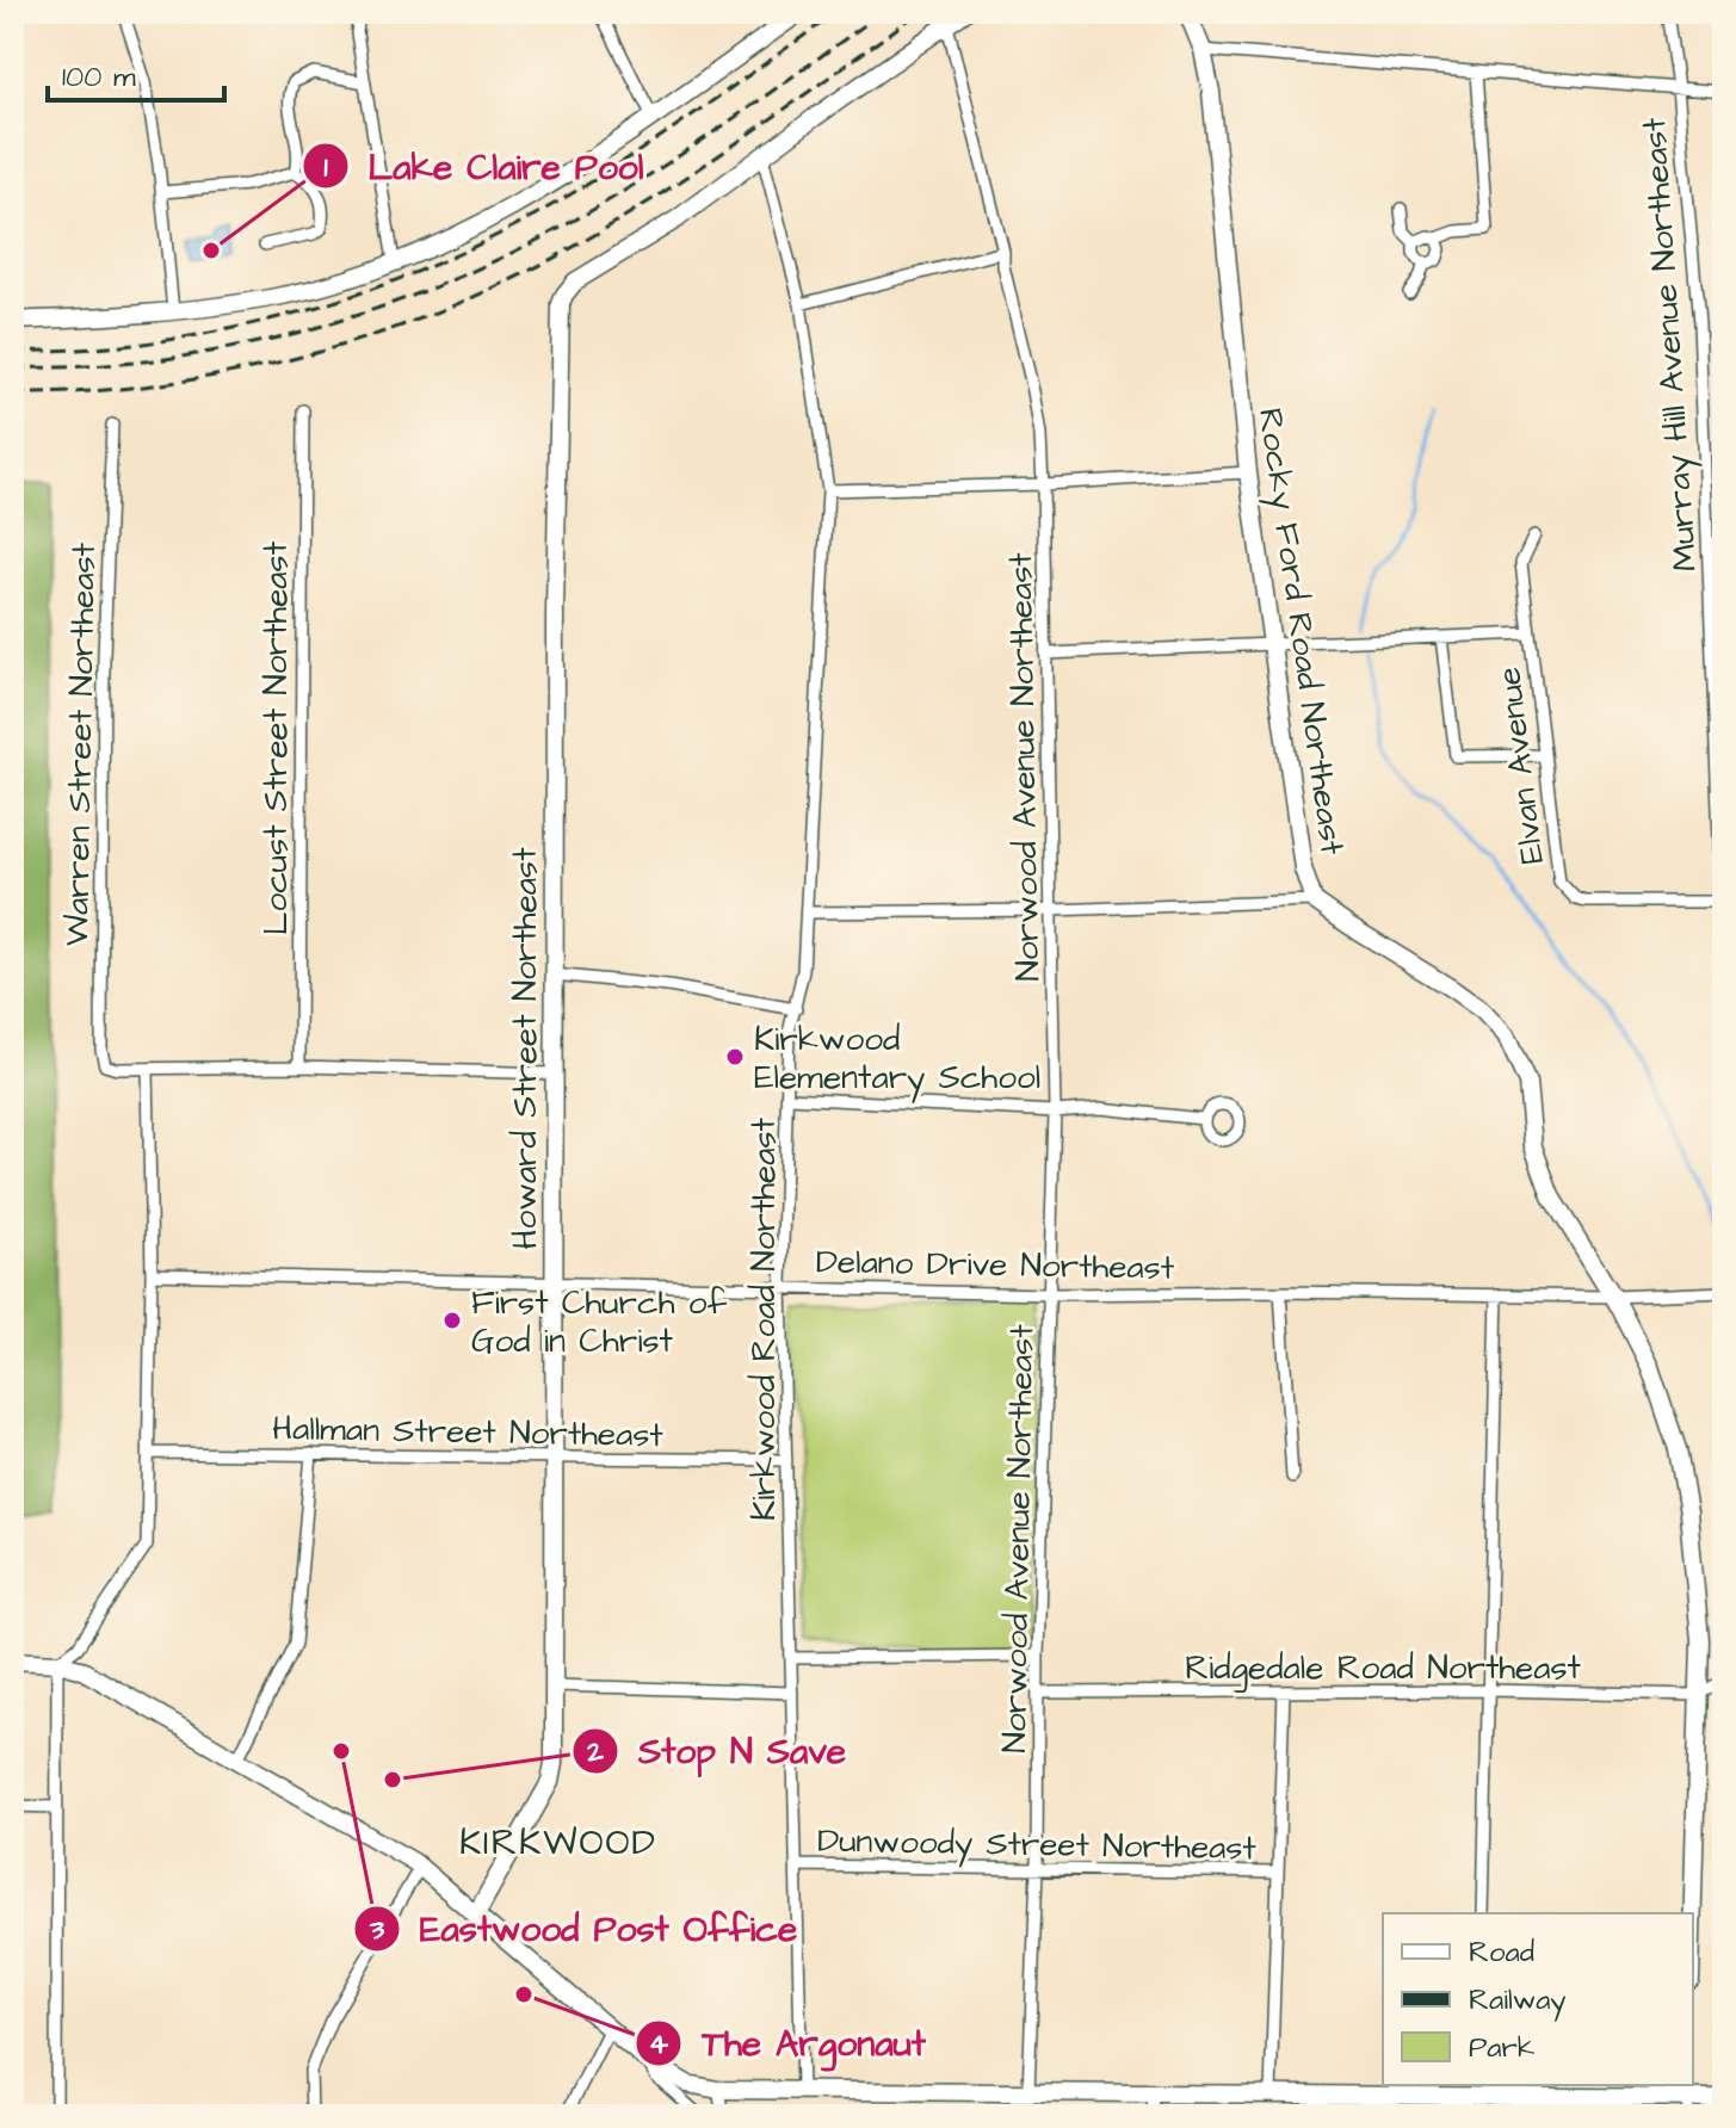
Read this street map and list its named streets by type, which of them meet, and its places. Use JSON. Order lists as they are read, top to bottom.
{
  "streets": {
    "street": [
      "Murray Hill Avenue Northeast",
      "Rocky Ford Road Northeast",
      "Locust Street Northeast",
      "Warren Street Northeast",
      "Elvan Avenue",
      "Norwood Avenue Northeast",
      "Howard Street Northeast",
      "Delano Drive Northeast",
      "Kirkwood Road Northeast",
      "Hallman Street Northeast",
      "Ridgedale Road Northeast",
      "Dunwoody Street Northeast"
    ]
  },
  "crossings": [
    ["Murray Hill Avenue Northeast", "Elvan Avenue"],
    ["Rocky Ford Road Northeast", "Delano Drive Northeast"],
    ["Rocky Ford Road Northeast", "Ridgedale Road Northeast"],
    ["Norwood Avenue Northeast", "Delano Drive Northeast"],
    ["Norwood Avenue Northeast", "Ridgedale Road Northeast"],
    ["Norwood Avenue Northeast", "Dunwoody Street Northeast"],
    ["Howard Street Northeast", "Delano Drive Northeast"],
    ["Howard Street Northeast", "Kirkwood Road Northeast"],
    ["Howard Street Northeast", "Hallman Street Northeast"],
    ["Delano Drive Northeast", "Kirkwood Road Northeast"],
    ["Kirkwood Road Northeast", "Hallman Street Northeast"],
    ["Kirkwood Road Northeast", "Dunwoody Street Northeast"]
  ],
  "districts": ["KIRKWOOD"],
  "places": [
    "Lake Claire Pool",
    "Kirkwood Elementary School",
    "First Church of God in Christ",
    "Eastwood Post Office",
    "Stop N Save",
    "The Argonaut"
  ],
  "legend": ["Road", "Railway", "Park"],
  "scale_bar": "100 m"
}
